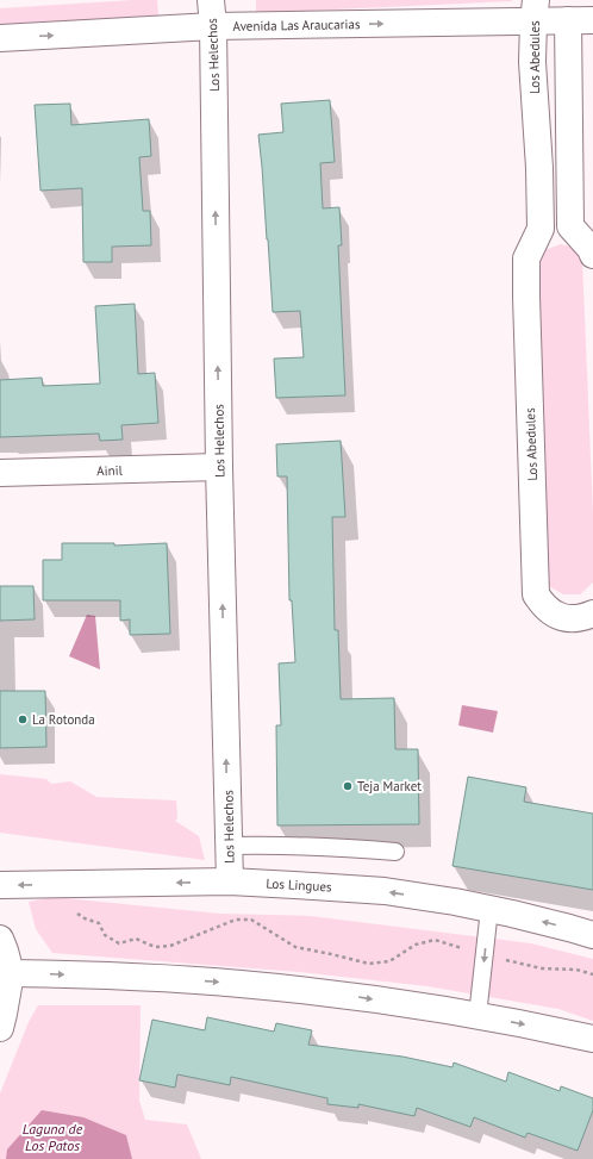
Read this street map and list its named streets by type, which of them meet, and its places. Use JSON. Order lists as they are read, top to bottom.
{
  "streets": {
    "street": [
      "Avenida Las Araucarias",
      "Los Helechos",
      "Los Abedules",
      "Ainil",
      "Los Lingues"
    ]
  },
  "crossings": [
    ["Avenida Las Araucarias", "Los Helechos"],
    ["Avenida Las Araucarias", "Los Abedules"],
    ["Los Helechos", "Ainil"],
    ["Los Helechos", "Los Lingues"]
  ],
  "one_way": ["Avenida Las Araucarias", "Los Helechos"],
  "water": ["Laguna de Los Patos"],
  "places": ["La Rotonda", "Teja Market"]
}
